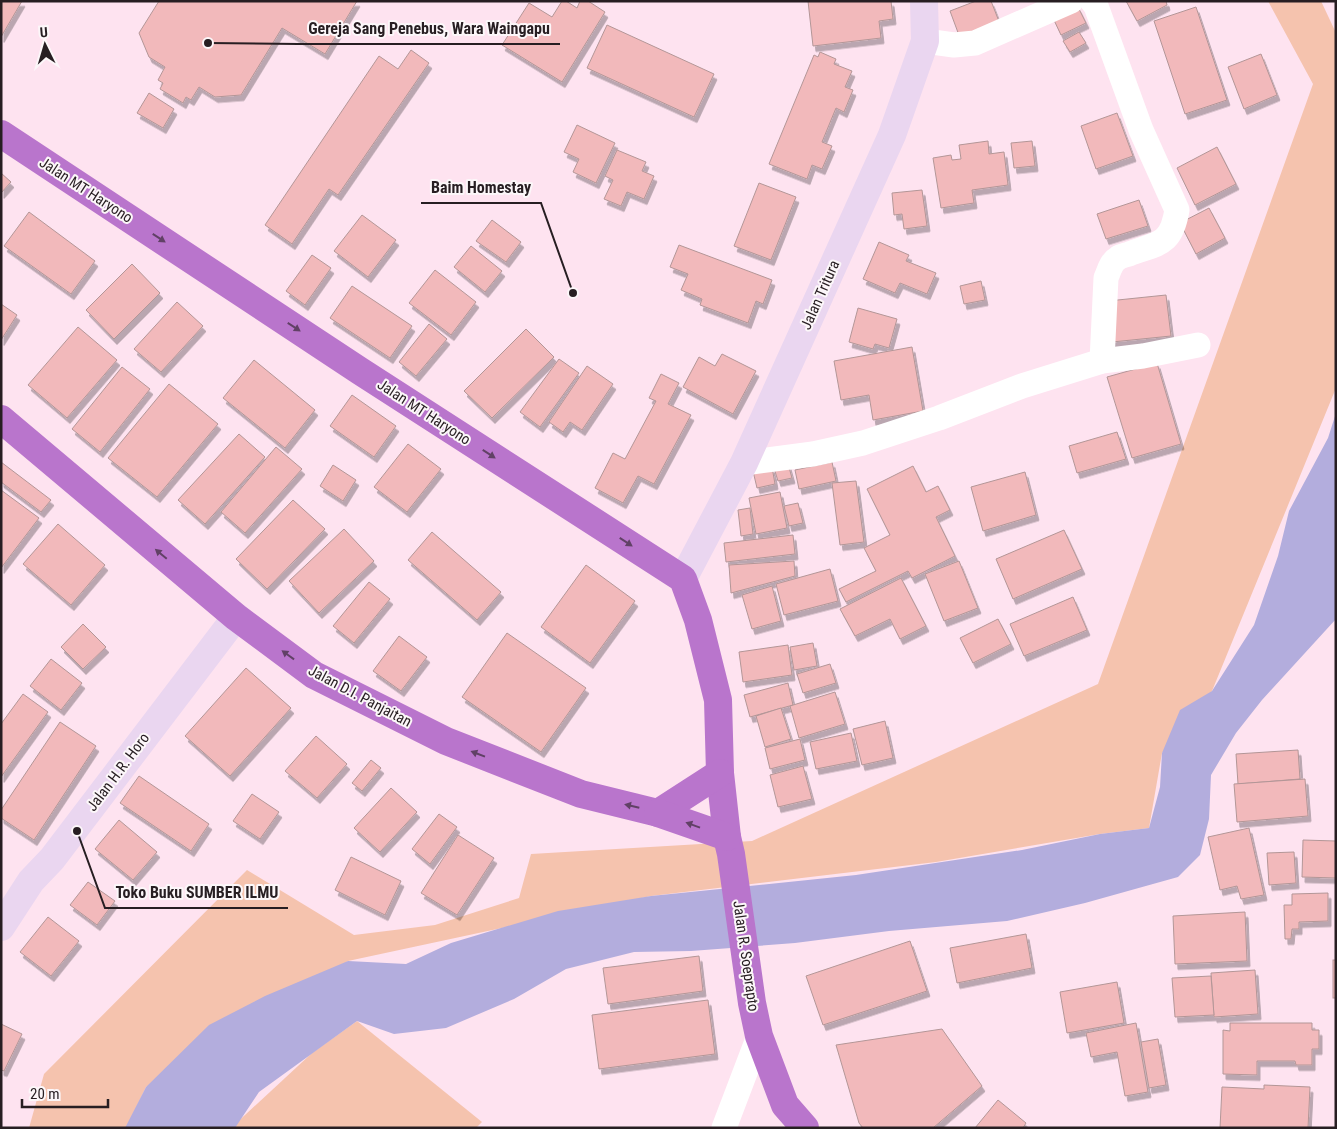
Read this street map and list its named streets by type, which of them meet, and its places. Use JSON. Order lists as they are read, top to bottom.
{
  "streets": {
    "highway": ["Jalan MT Haryono", "Jalan D.I. Panjaitan", "Jalan R. Soeprapto"],
    "street": ["Jalan Tritura", "Jalan H.R. Horo"]
  },
  "crossings": [
    ["Jalan MT Haryono", "Jalan Tritura"],
    ["Jalan D.I. Panjaitan", "Jalan H.R. Horo"],
    ["Jalan D.I. Panjaitan", "Jalan R. Soeprapto"]
  ],
  "one_way": ["Jalan MT Haryono", "Jalan D.I. Panjaitan"],
  "places": ["Gereja Sang Penebus, Wara Waingapu", "Baim Homestay", "Toko Buku SUMBER ILMU"],
  "scale_bar": "20 m",
  "north": "top"
}
